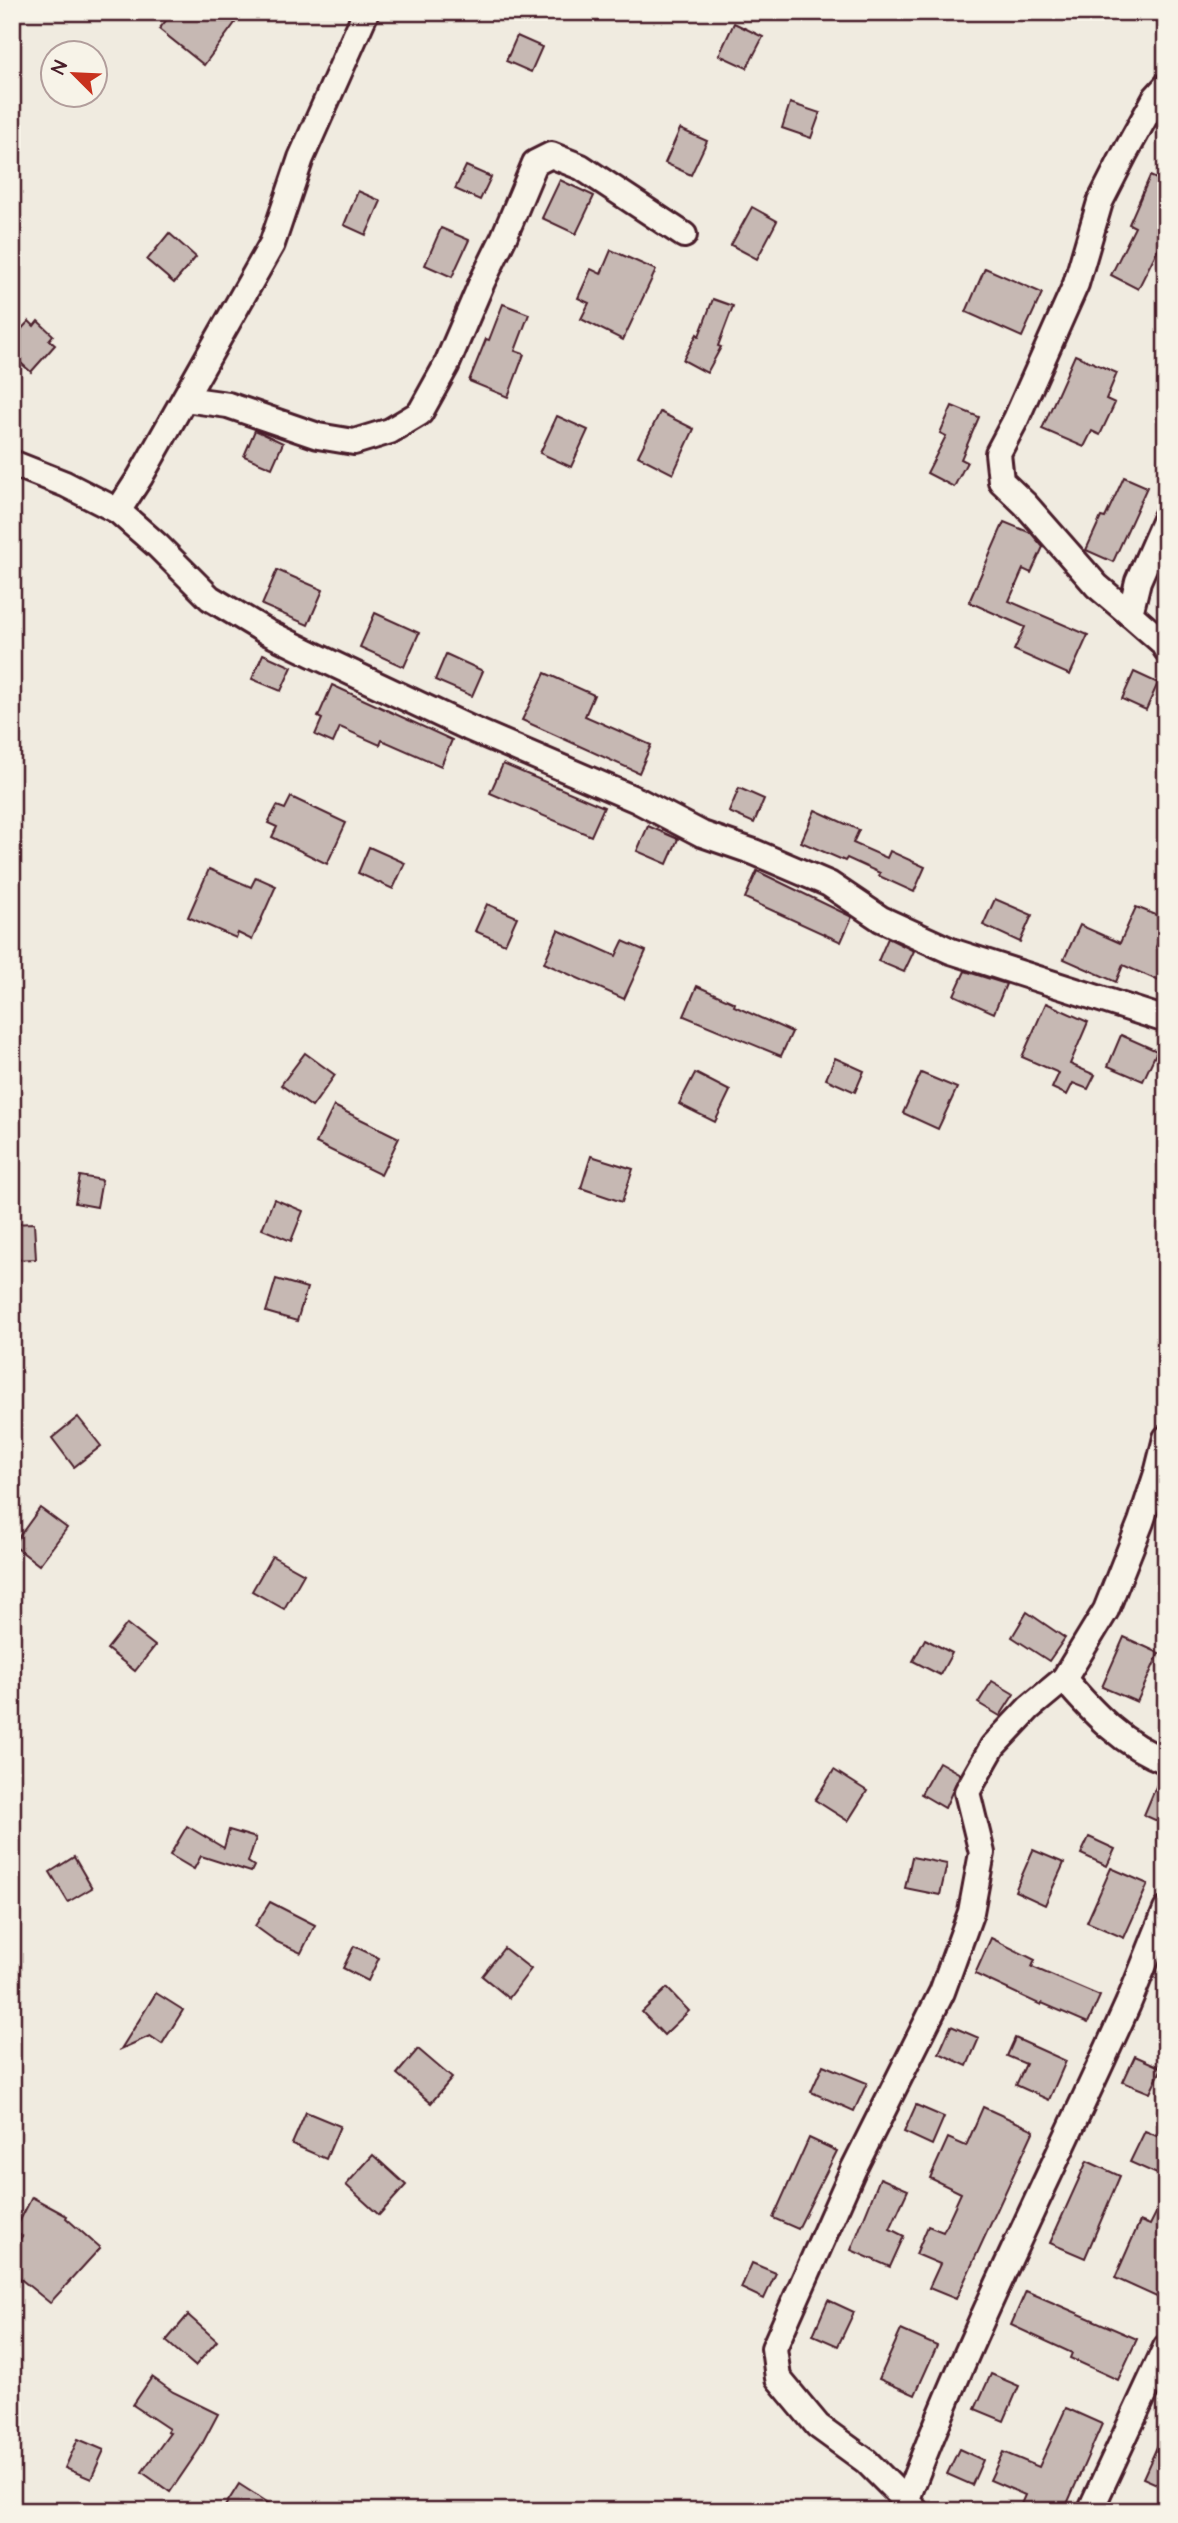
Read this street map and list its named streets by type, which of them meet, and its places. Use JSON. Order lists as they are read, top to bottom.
{
  "north": "top left"
}
